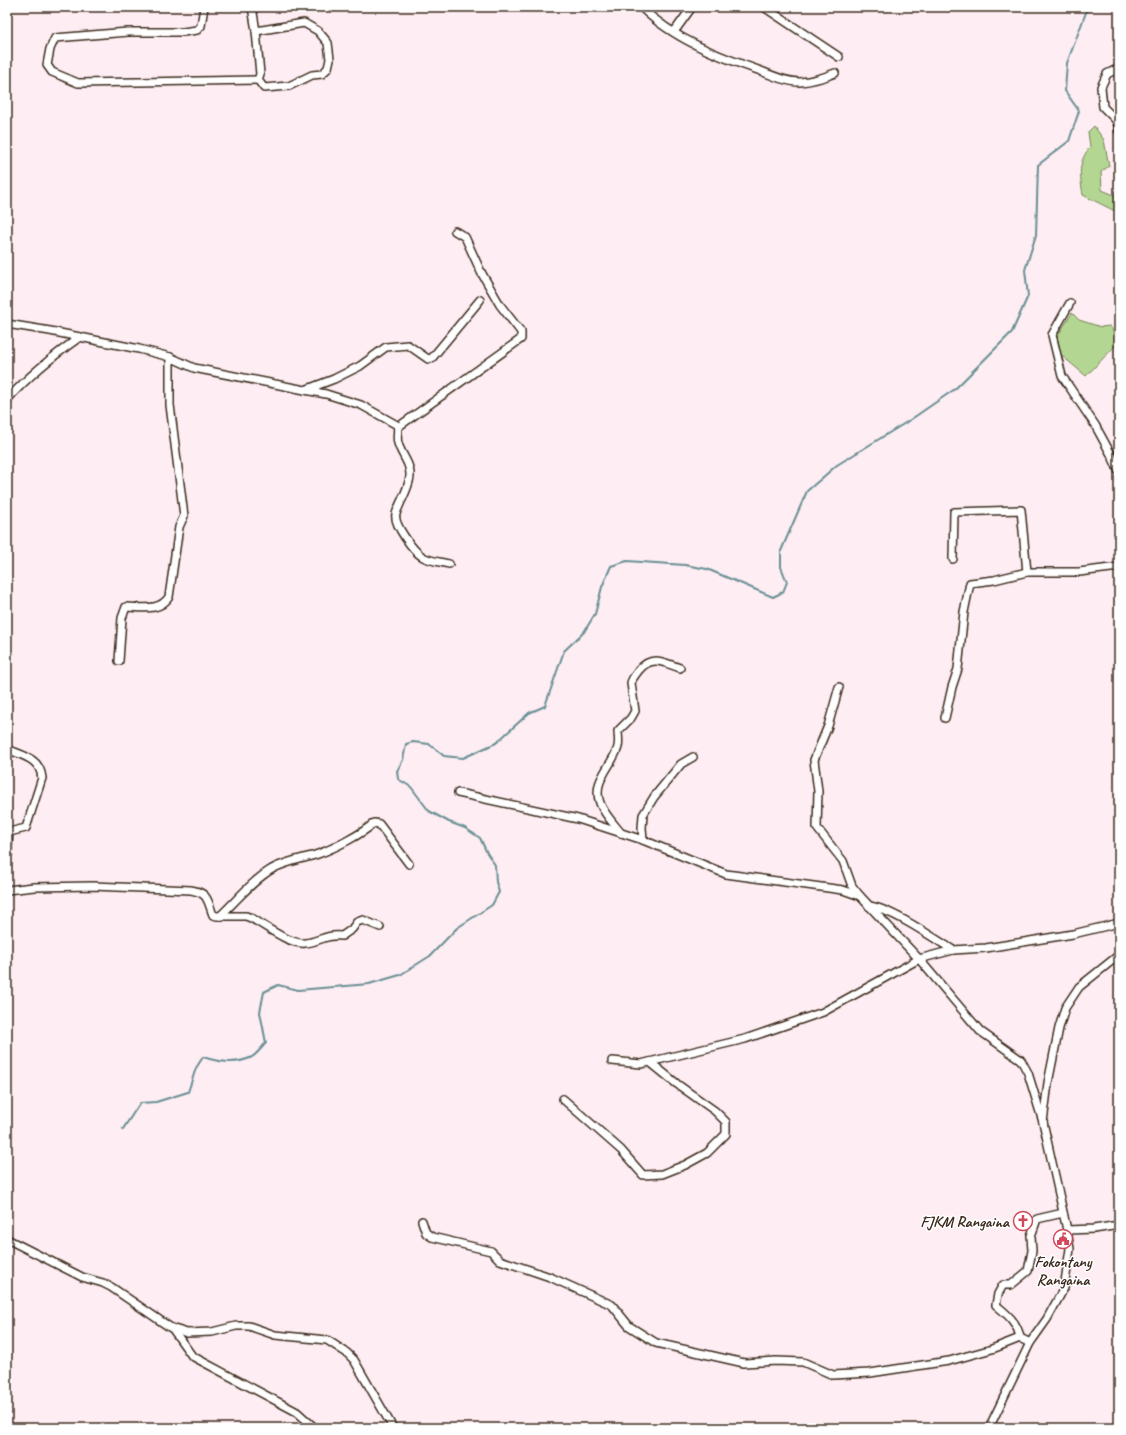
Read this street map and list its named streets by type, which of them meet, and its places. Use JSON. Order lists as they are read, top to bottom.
{
  "places": {
    "church": ["FJKM Rangaina"],
    "public building": ["Fokontany Rangaina"]
  }
}
